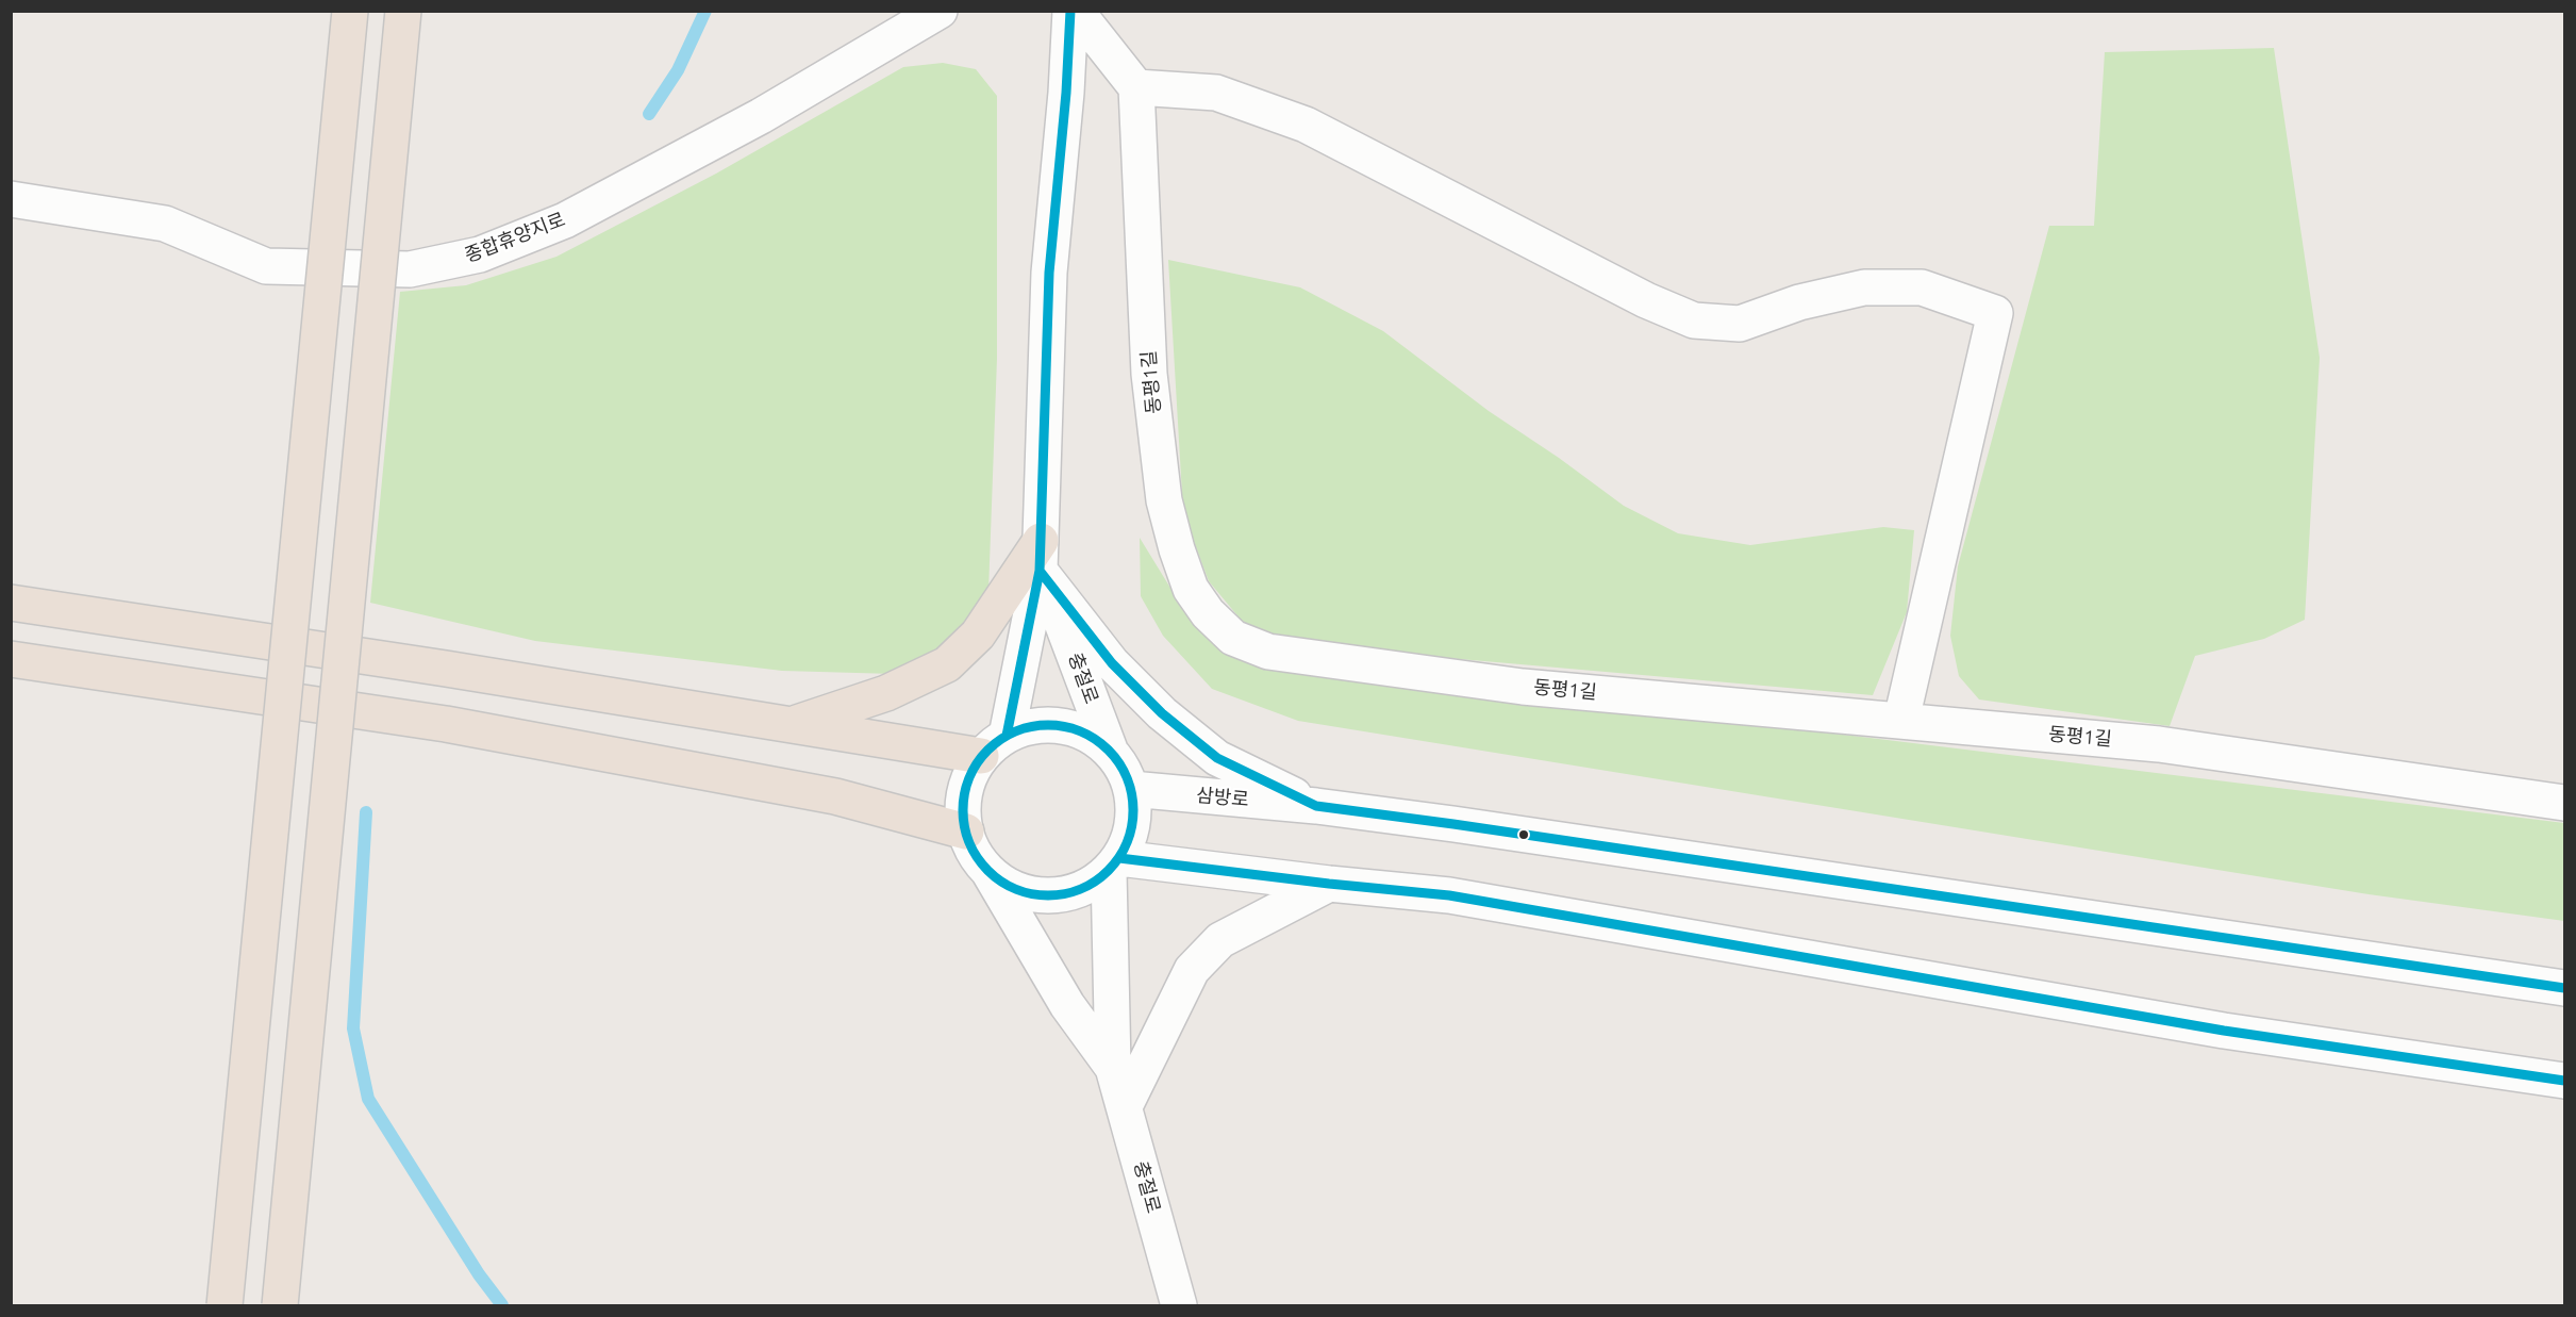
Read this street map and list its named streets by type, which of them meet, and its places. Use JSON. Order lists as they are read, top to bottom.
{
  "streets": {
    "street": [
      "종합휴양지로",
      "동평1길",
      "충절로",
      "삼방로"
    ]
  },
  "crossings": [
    ["충절로", "삼방로"]
  ]
}
